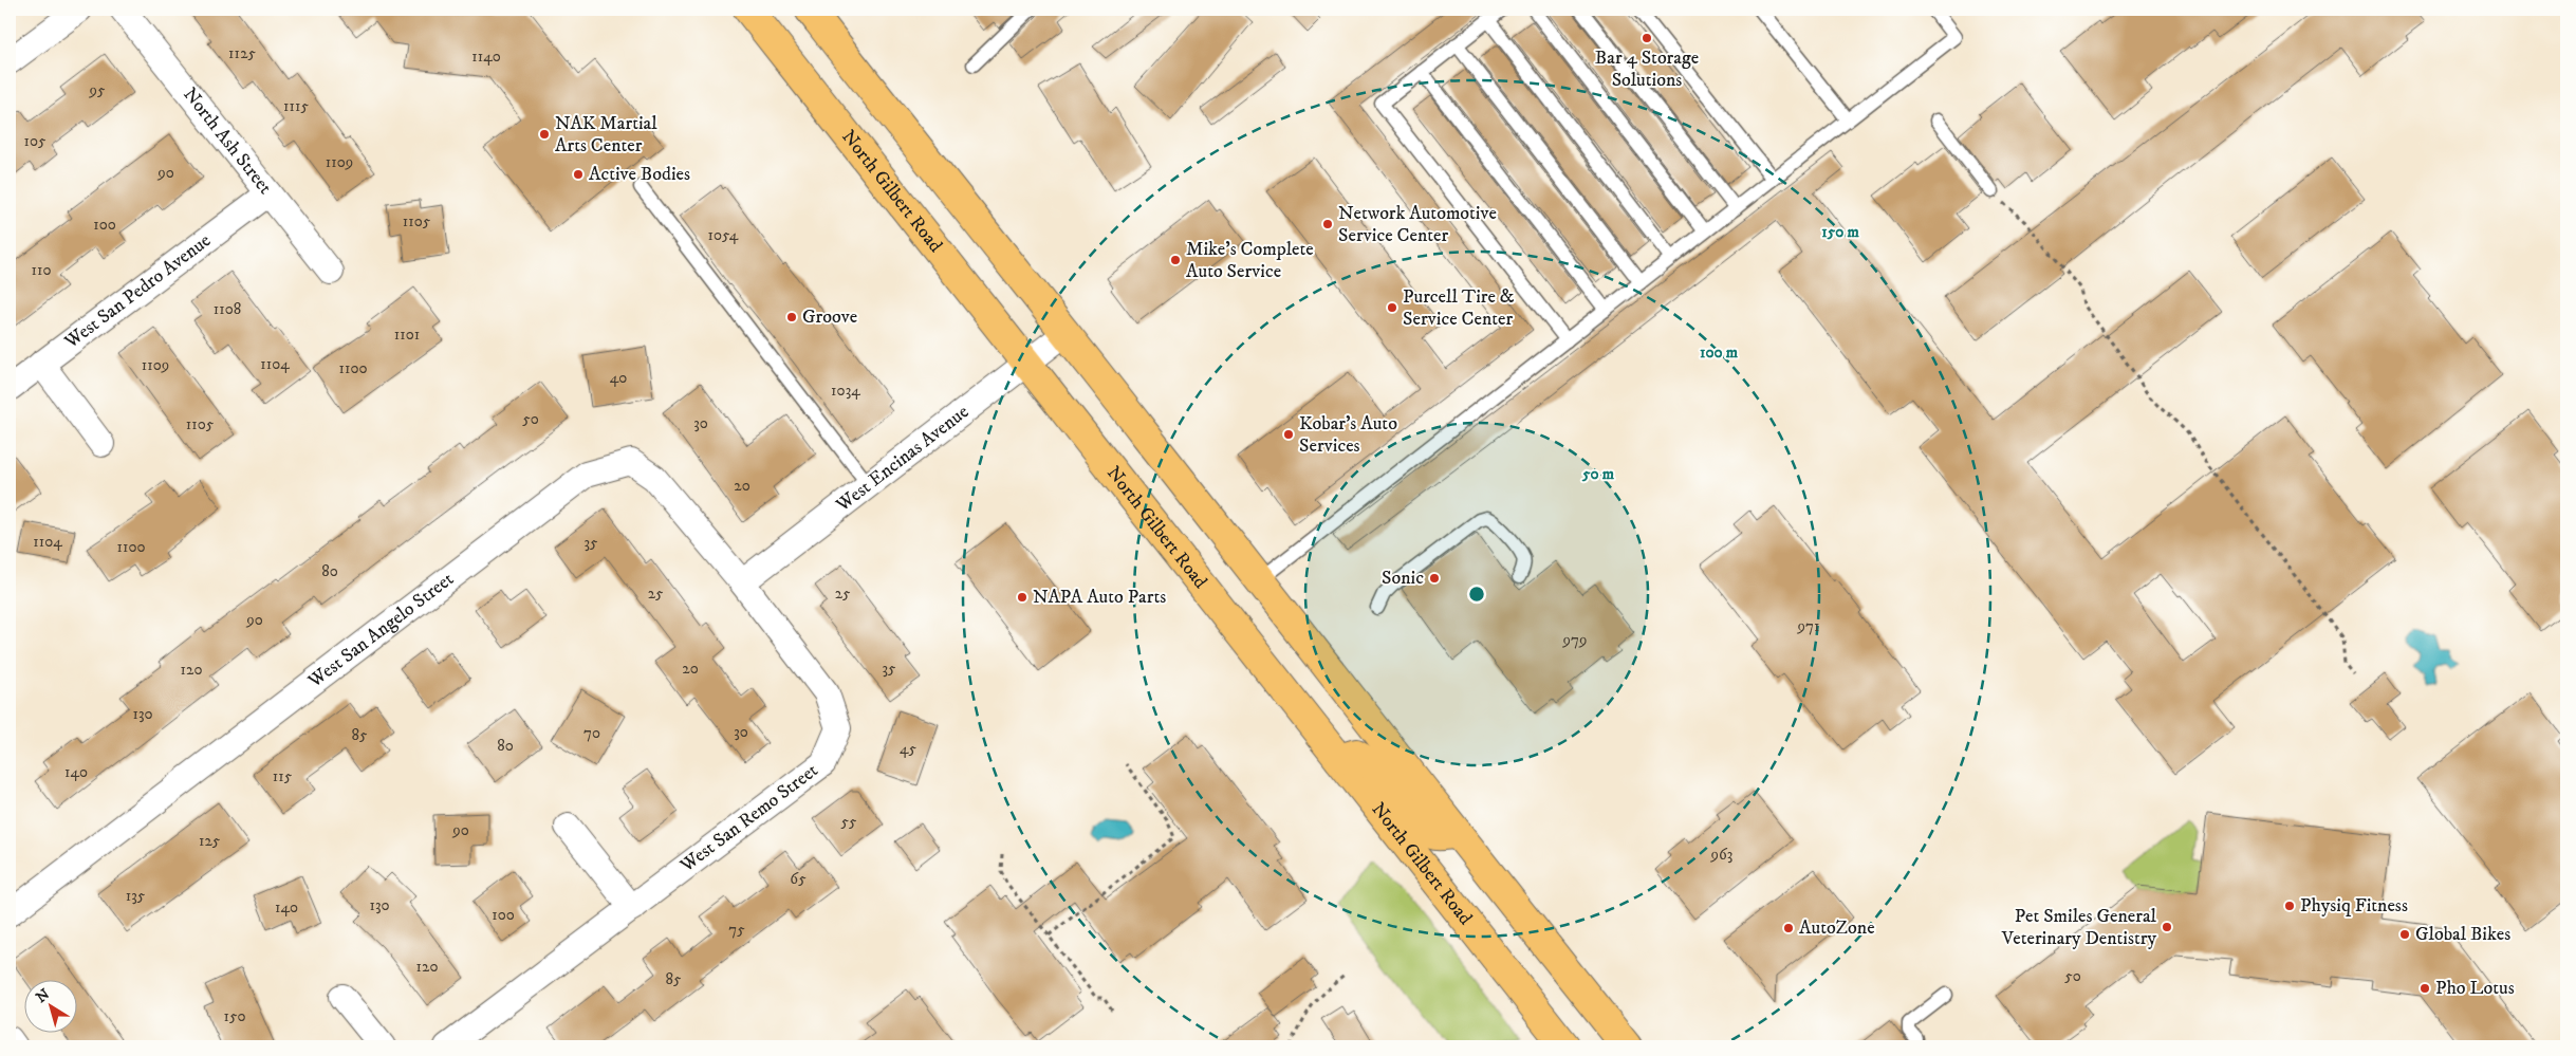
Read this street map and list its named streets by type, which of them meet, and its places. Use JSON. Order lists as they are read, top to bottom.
{
  "streets": {
    "main road": ["North Gilbert Road"],
    "street": [
      "North Ash Street",
      "West San Pedro Avenue",
      "West Encinas Avenue",
      "West San Angelo Street",
      "West San Remo Street"
    ]
  },
  "crossings": [
    ["North Ash Street", "West San Pedro Avenue"],
    ["North Gilbert Road", "West Encinas Avenue"],
    ["West Encinas Avenue", "West San Angelo Street"],
    ["West Encinas Avenue", "West San Remo Street"],
    ["West San Angelo Street", "West San Remo Street"]
  ],
  "places": [
    "Bar 4 Storage Solutions",
    "NAK Martial Arts Center",
    "Active Bodies",
    "Network Automotive Service Center",
    "Mike's Complete Auto Service",
    "Purcell Tire & Service Center",
    "Groove",
    "Kobar's Auto Services",
    "Sonic",
    "NAPA Auto Parts",
    "Physiq Fitness",
    "Pet Smiles General Veterinary Dentistry",
    "AutoZone",
    "Global Bikes",
    "Pho Lotus"
  ],
  "house_numbers": [
    "1125",
    "1140",
    "95",
    "1115",
    "105",
    "1109",
    "90",
    "1105",
    "100",
    "1054",
    "110",
    "1108",
    "1101",
    "1104",
    "1109",
    "1100",
    "40",
    "1034",
    "50",
    "30",
    "1105",
    "20",
    "1104",
    "35",
    "1100",
    "80",
    "25",
    "25",
    "90",
    "971",
    "979",
    "20",
    "35",
    "120",
    "130",
    "30",
    "70",
    "85",
    "80",
    "45",
    "140",
    "115",
    "55",
    "90",
    "125",
    "963",
    "65",
    "135",
    "130",
    "140",
    "100",
    "75",
    "120",
    "50",
    "85",
    "150"
  ],
  "north": "top left",
  "rings": ["150 m", "100 m", "50 m"]
}
